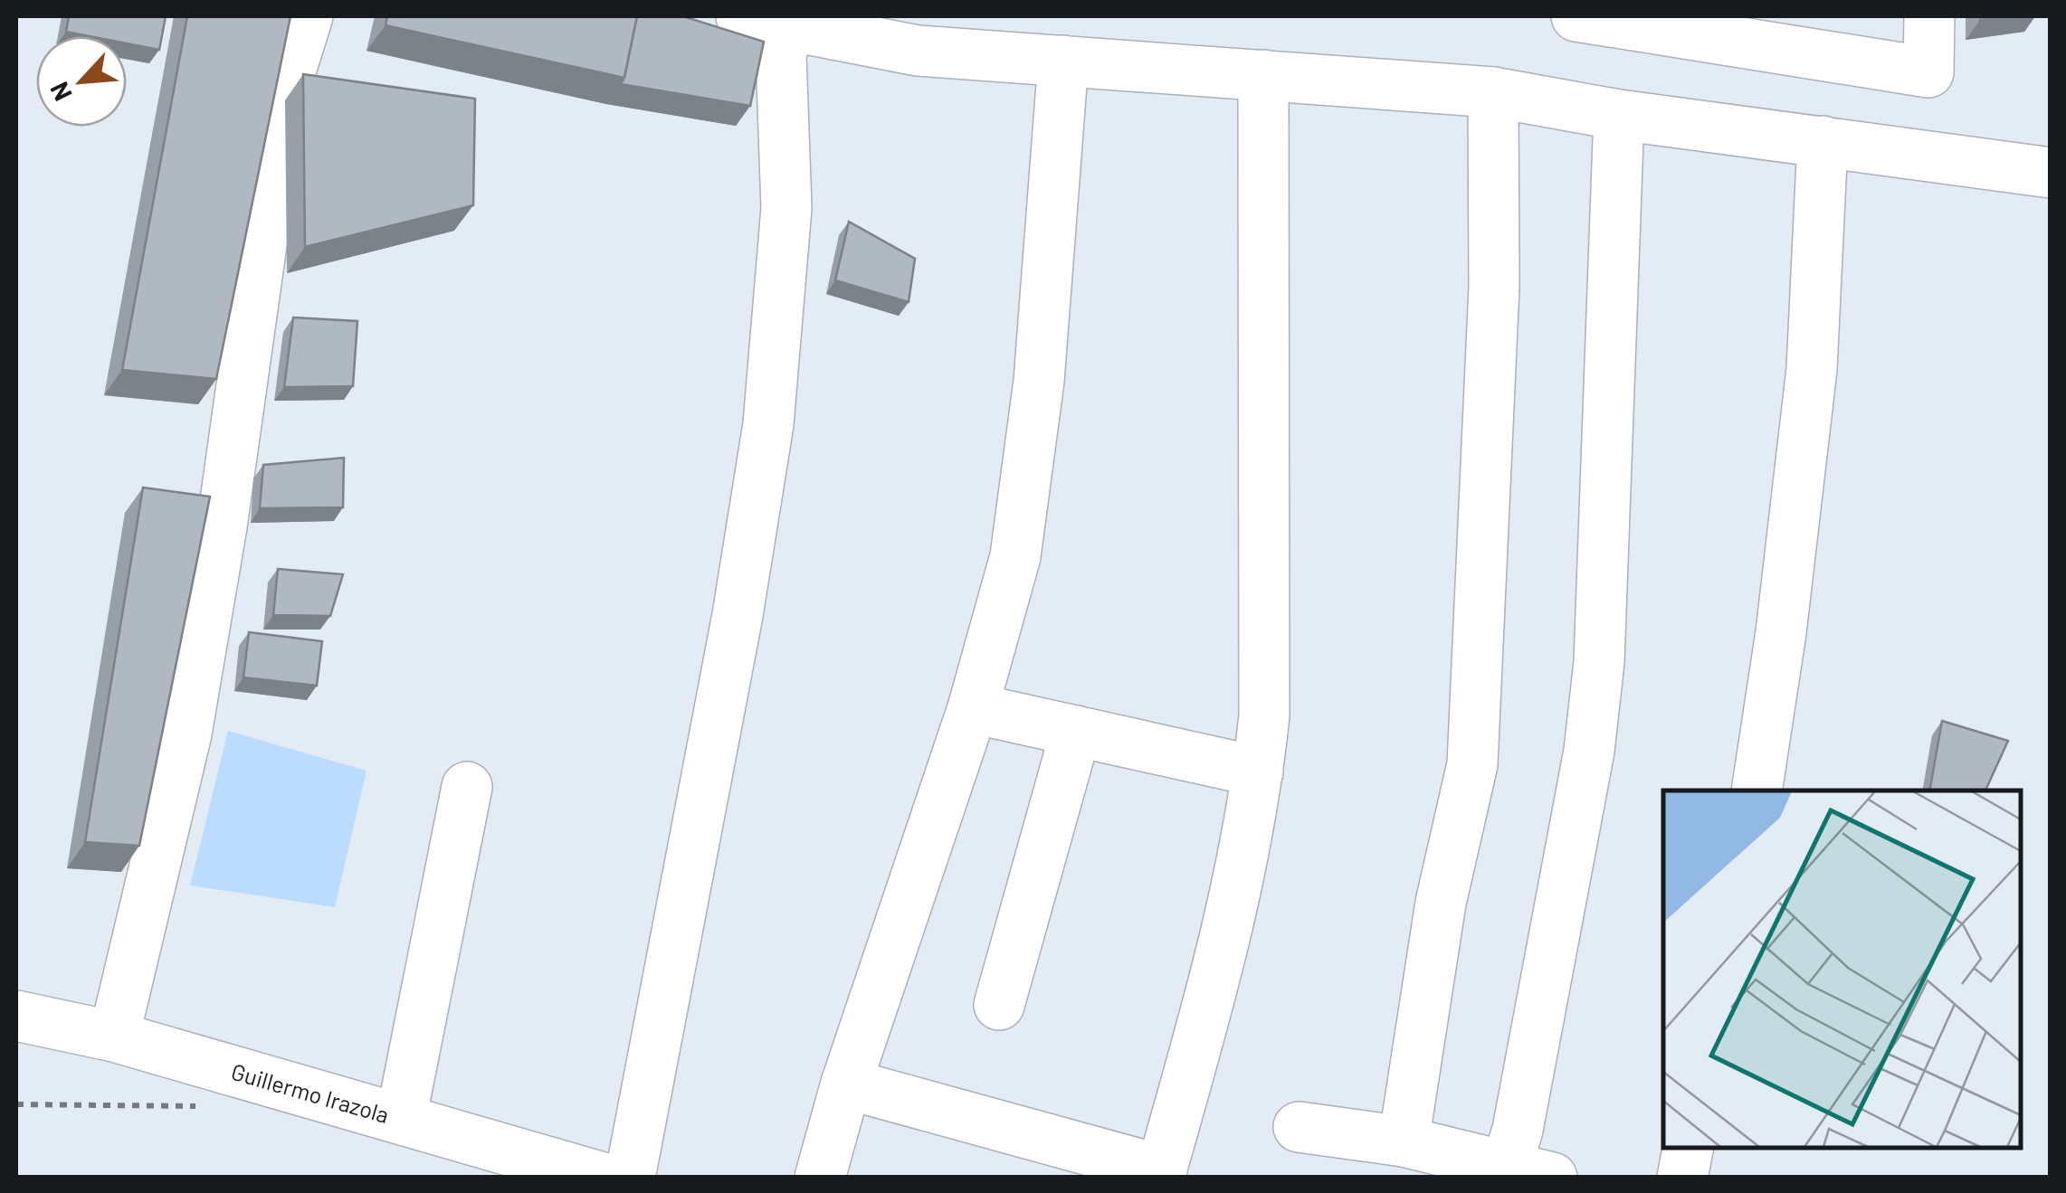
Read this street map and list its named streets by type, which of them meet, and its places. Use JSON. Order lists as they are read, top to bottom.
{
  "streets": {
    "street": ["Guillermo Irazola"]
  },
  "north": "bottom left"
}
